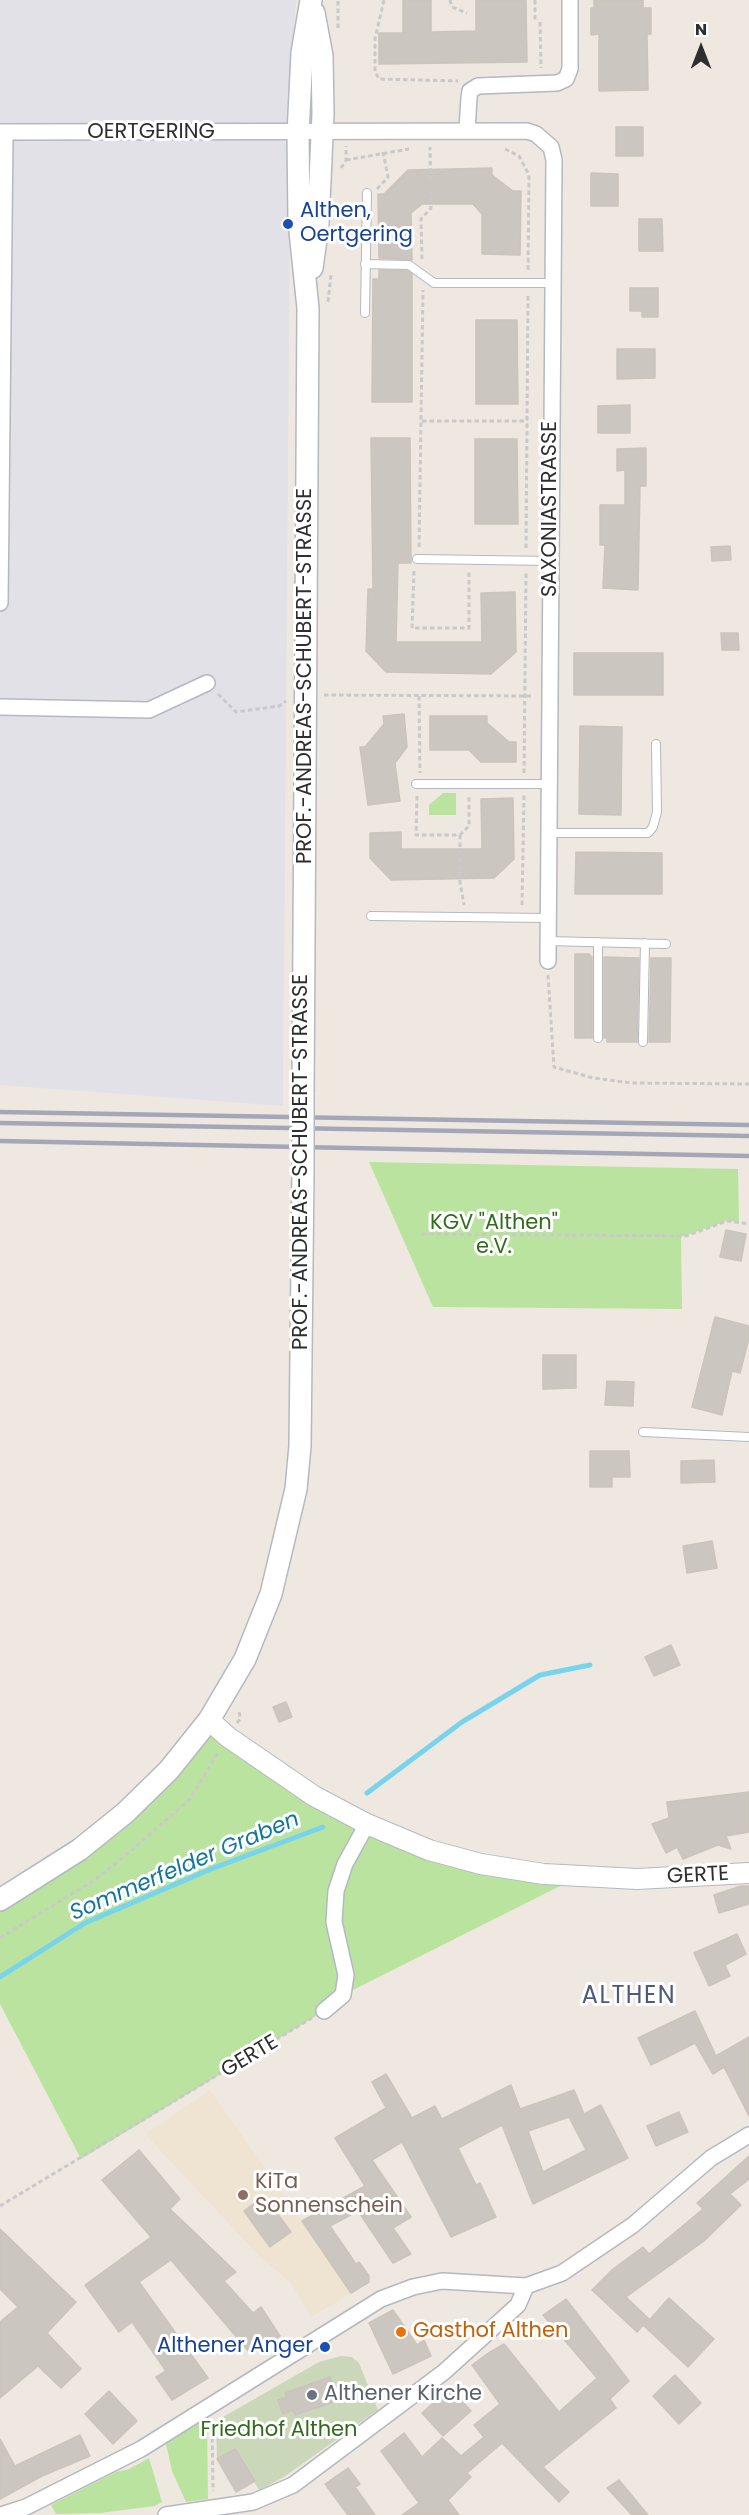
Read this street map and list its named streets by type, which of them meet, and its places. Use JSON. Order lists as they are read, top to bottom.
{
  "streets": {
    "main road": ["PROF.-ANDREAS-SCHUBERT-STRASSE"],
    "street": ["OERTGERING", "SAXONIASTRASSE", "GERTE"]
  },
  "crossings": [
    ["OERTGERING", "SAXONIASTRASSE"],
    ["OERTGERING", "PROF.-ANDREAS-SCHUBERT-STRASSE"],
    ["SAXONIASTRASSE", "PROF.-ANDREAS-SCHUBERT-STRASSE"],
    ["PROF.-ANDREAS-SCHUBERT-STRASSE", "GERTE"]
  ],
  "districts": ["ALTHEN"],
  "water": ["Sommerfelder Graben"],
  "parks": ["KGV \"Althen\" e.V.", "Friedhof Althen"],
  "places": [
    "Althen, Oertgering",
    "KiTa Sonnenschein",
    "Gasthof Althen",
    "Althener Anger",
    "Althener Kirche"
  ],
  "north": "top"
}
